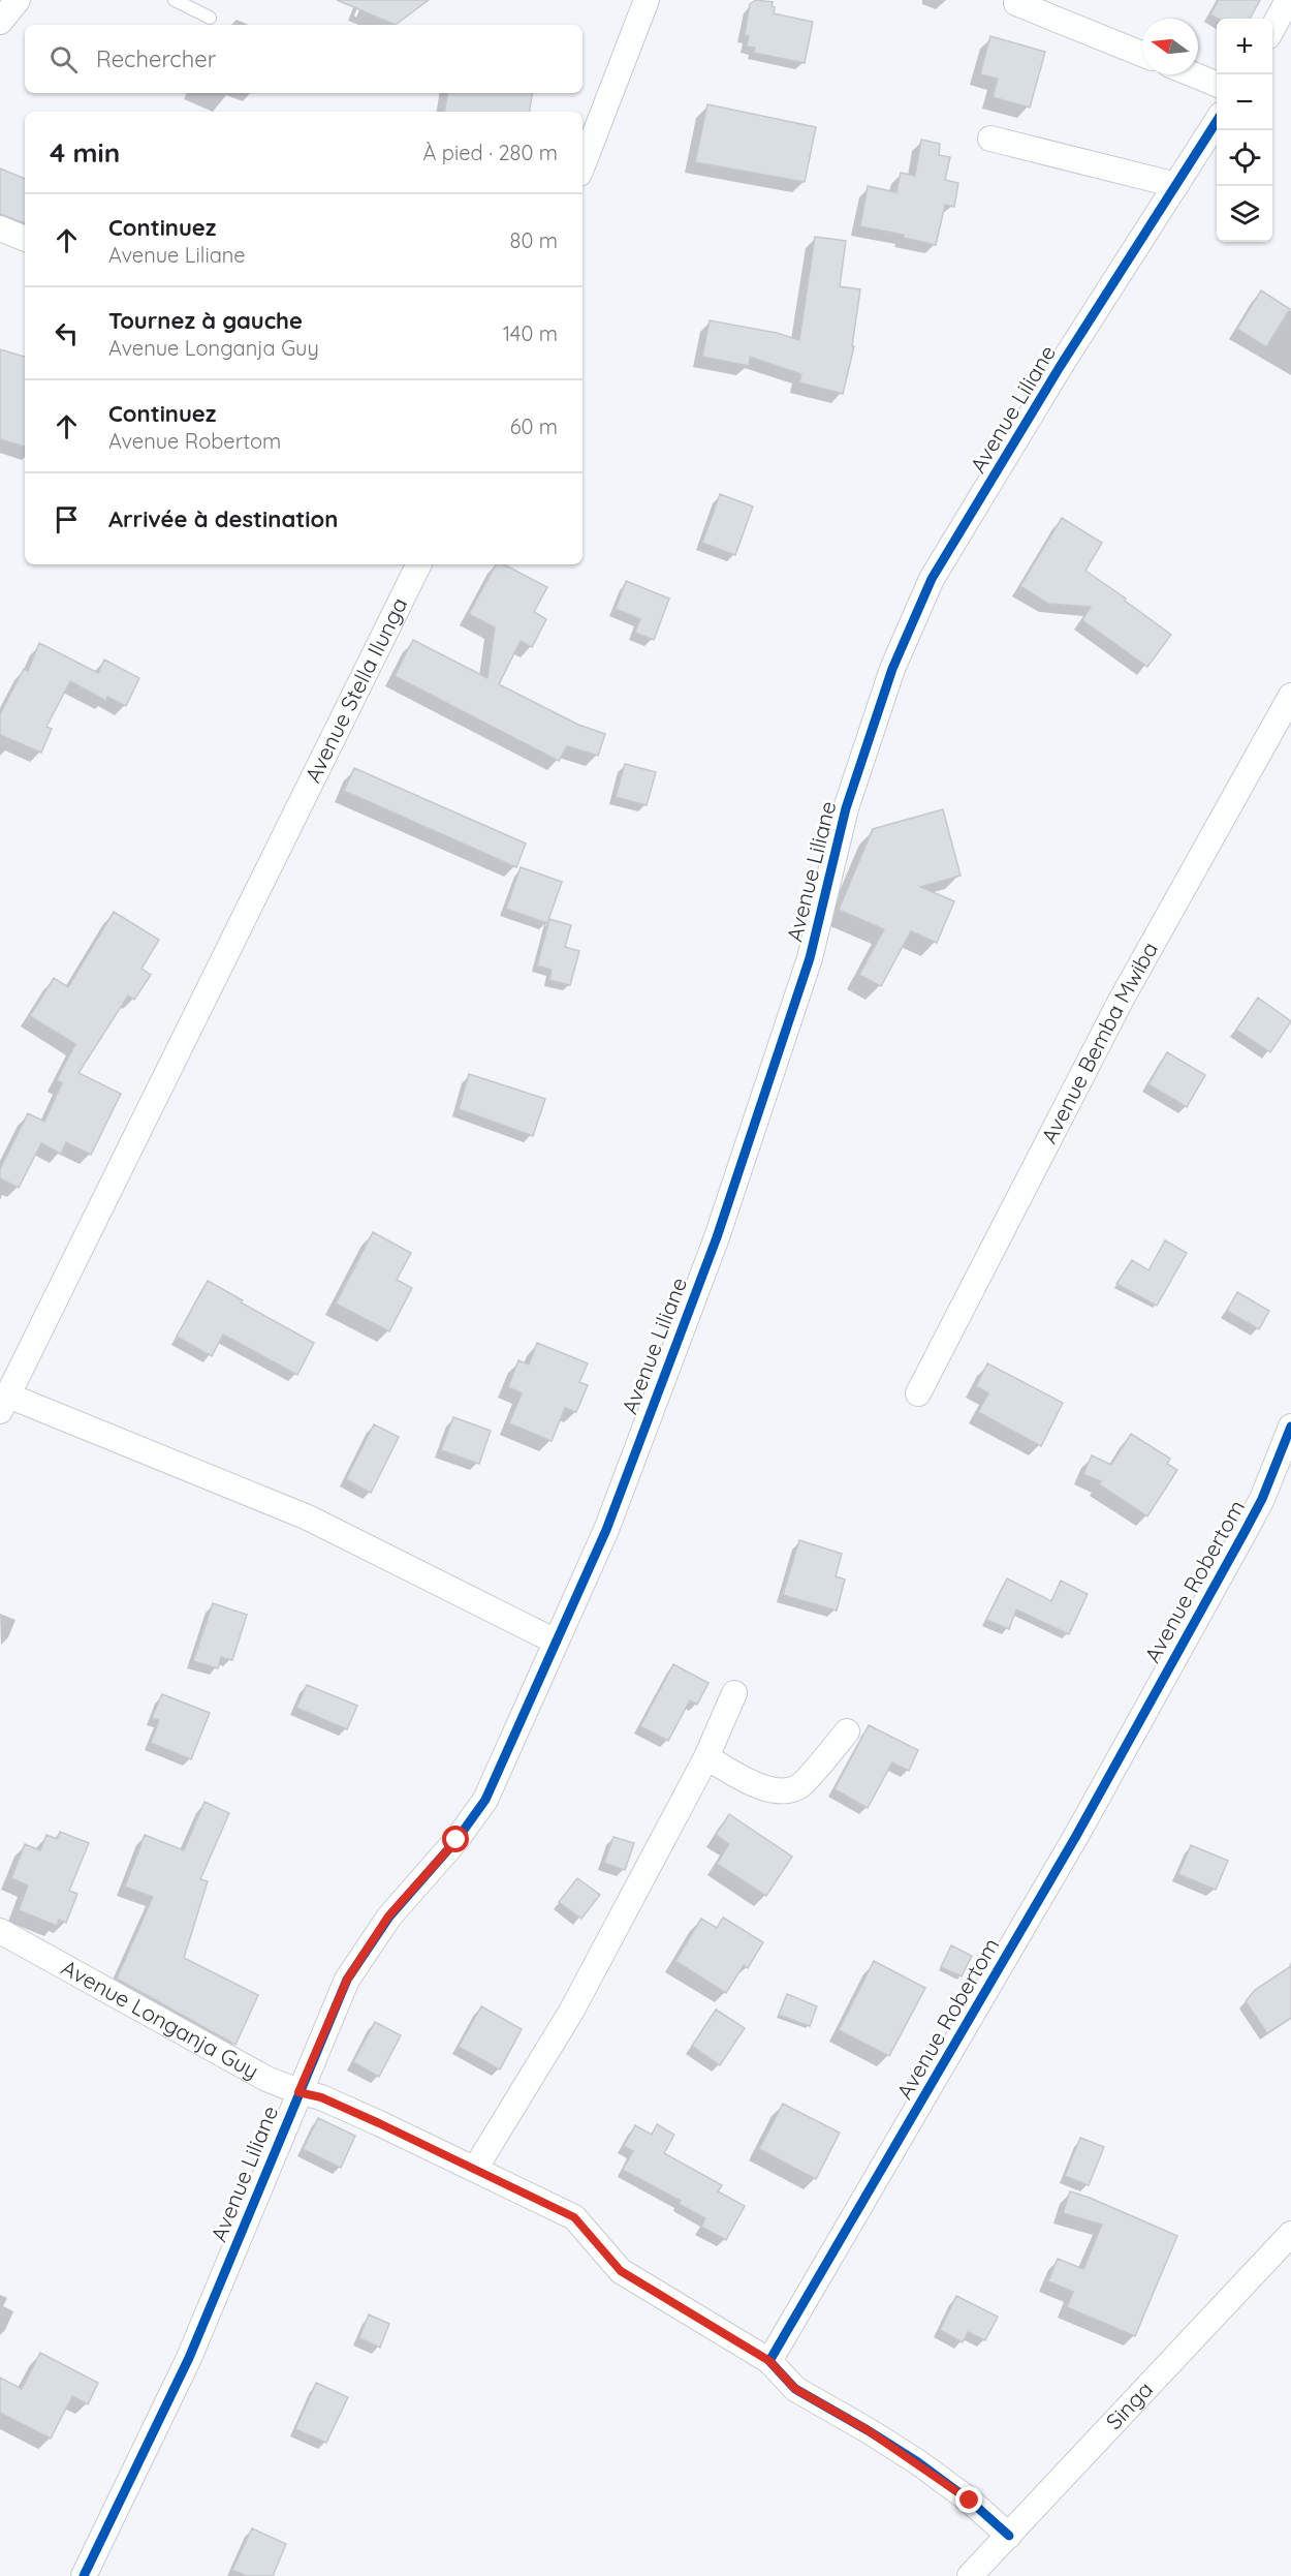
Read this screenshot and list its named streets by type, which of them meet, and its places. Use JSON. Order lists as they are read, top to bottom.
{
  "streets": {
    "street": [
      "Avenue Liliane",
      "Avenue Stella Ilunga",
      "Avenue Bemba Mwiba",
      "Avenue Robertom",
      "Avenue Longanja Guy",
      "Singa"
    ]
  },
  "crossings": [
    ["Avenue Liliane", "Avenue Longanja Guy"],
    ["Avenue Robertom", "Avenue Longanja Guy"]
  ],
  "north": "left",
  "page": {
    "map_buttons": ["+", "−"],
    "search": "Rechercher",
    "heading": ["4 min", "À pied · 280 m"],
    "list": [
      ["Continuez", "Avenue Liliane", "80 m"],
      ["Tournez à gauche", "Avenue Longanja Guy", "140 m"],
      ["Continuez", "Avenue Robertom", "60 m"],
      "Arrivée à destination"
    ]
  }
}
